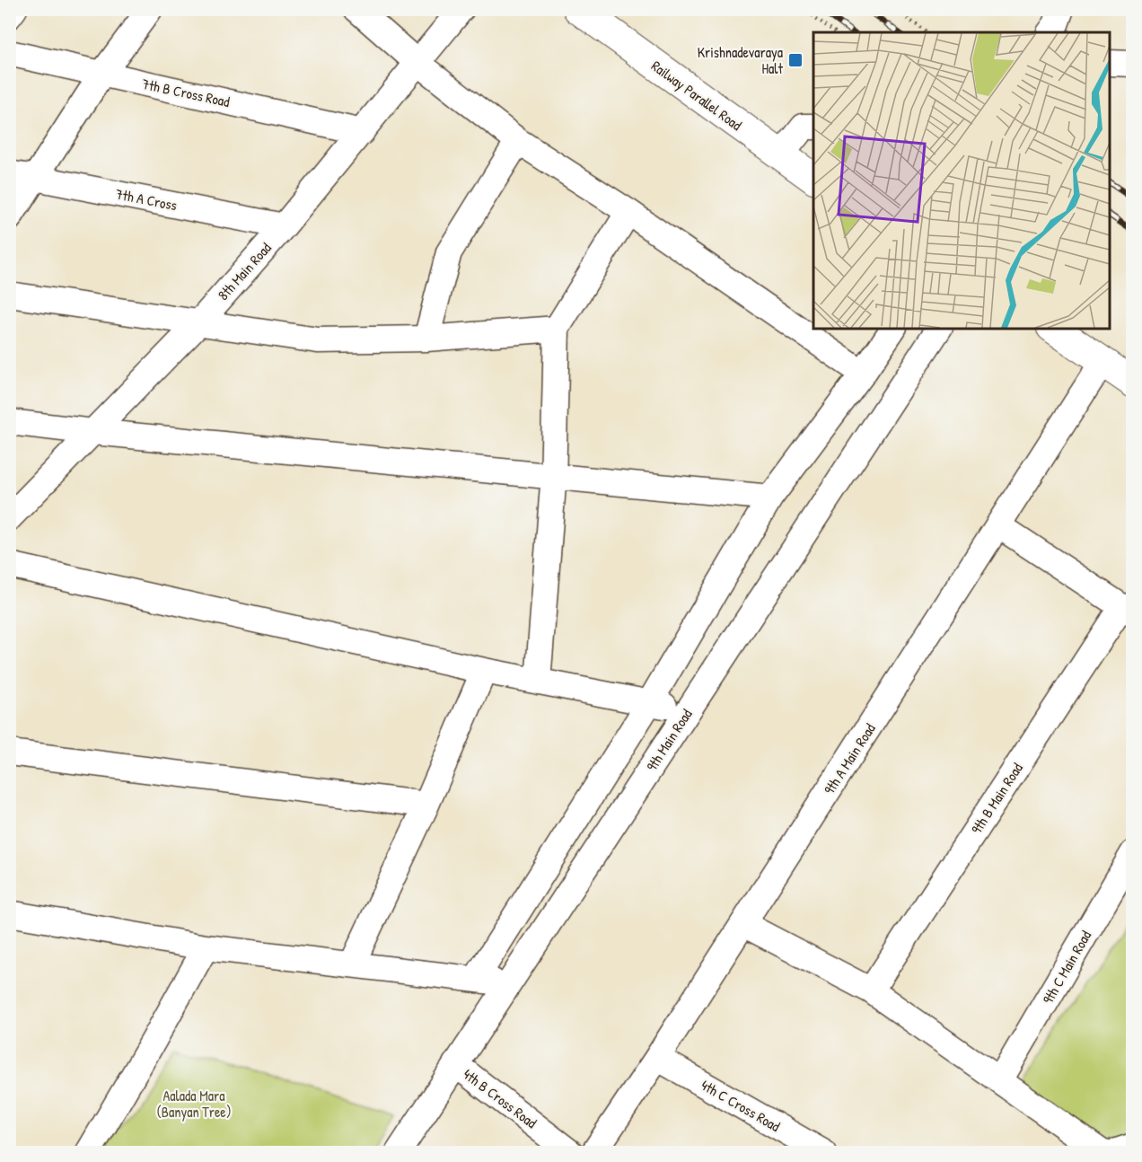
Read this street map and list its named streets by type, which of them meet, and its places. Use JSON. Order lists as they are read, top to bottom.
{
  "streets": {
    "street": [
      "7th B Cross Road",
      "Railway Parallel Road",
      "7th A Cross",
      "8th Main Road",
      "9th Main Road",
      "9th A Main Road",
      "9th B Main Road",
      "9th C Main Road",
      "4th B Cross Road",
      "4th C Cross Road"
    ]
  },
  "crossings": [
    ["7th B Cross Road", "8th Main Road"],
    ["7th A Cross", "8th Main Road"],
    ["9th Main Road", "4th B Cross Road"],
    ["9th A Main Road", "4th C Cross Road"]
  ],
  "parks": ["Aalada Mara (Banyan Tree)"],
  "places": {
    "transit": ["Krishnadevaraya Halt"]
  }
}
